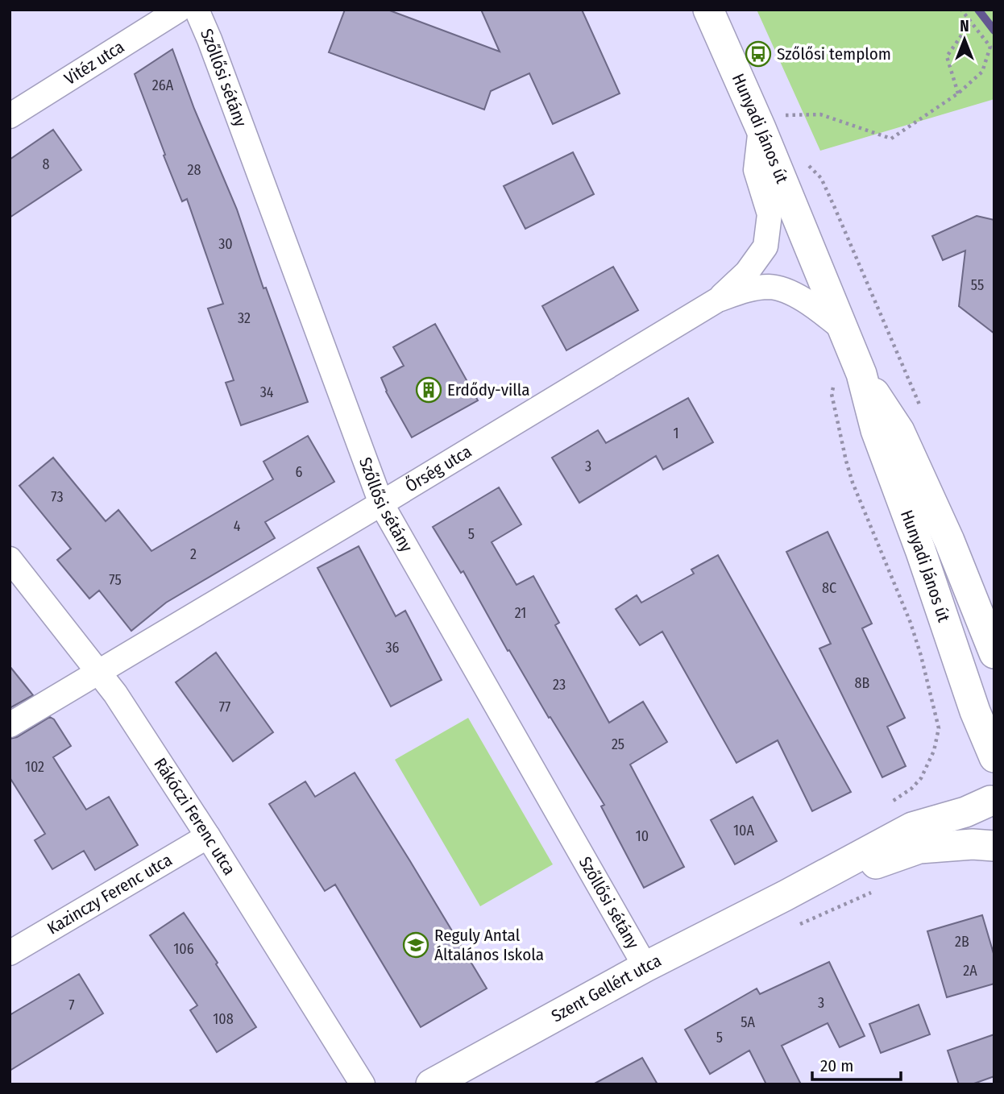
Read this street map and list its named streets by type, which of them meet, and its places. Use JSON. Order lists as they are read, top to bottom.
{
  "streets": {
    "street": [
      "Vitéz utca",
      "Szőllősi sétány",
      "Hunyadi János út",
      "Őrség utca",
      "Rákóczi Ferenc utca",
      "Kazinczy Ferenc utca",
      "Szent Gellért utca"
    ]
  },
  "crossings": [
    ["Szőllősi sétány", "Őrség utca"],
    ["Szőllősi sétány", "Szent Gellért utca"],
    ["Hunyadi János út", "Őrség utca"],
    ["Őrség utca", "Rákóczi Ferenc utca"],
    ["Rákóczi Ferenc utca", "Kazinczy Ferenc utca"]
  ],
  "places": {
    "bus stop": ["Szőlősi templom"],
    "building": ["Erdődy-villa"],
    "school or university": ["Reguly Antal Általános Iskola"]
  },
  "house_numbers": [
    "26A",
    "8",
    "28",
    "30",
    "55",
    "32",
    "34",
    "1",
    "3",
    "6",
    "73",
    "4",
    "5",
    "2",
    "75",
    "8C",
    "21",
    "36",
    "8B",
    "23",
    "77",
    "25",
    "102",
    "10A",
    "10",
    "2B",
    "106",
    "2A",
    "3",
    "7",
    "108",
    "5A",
    "5"
  ],
  "scale_bar": "20 m",
  "north": "top"
}
